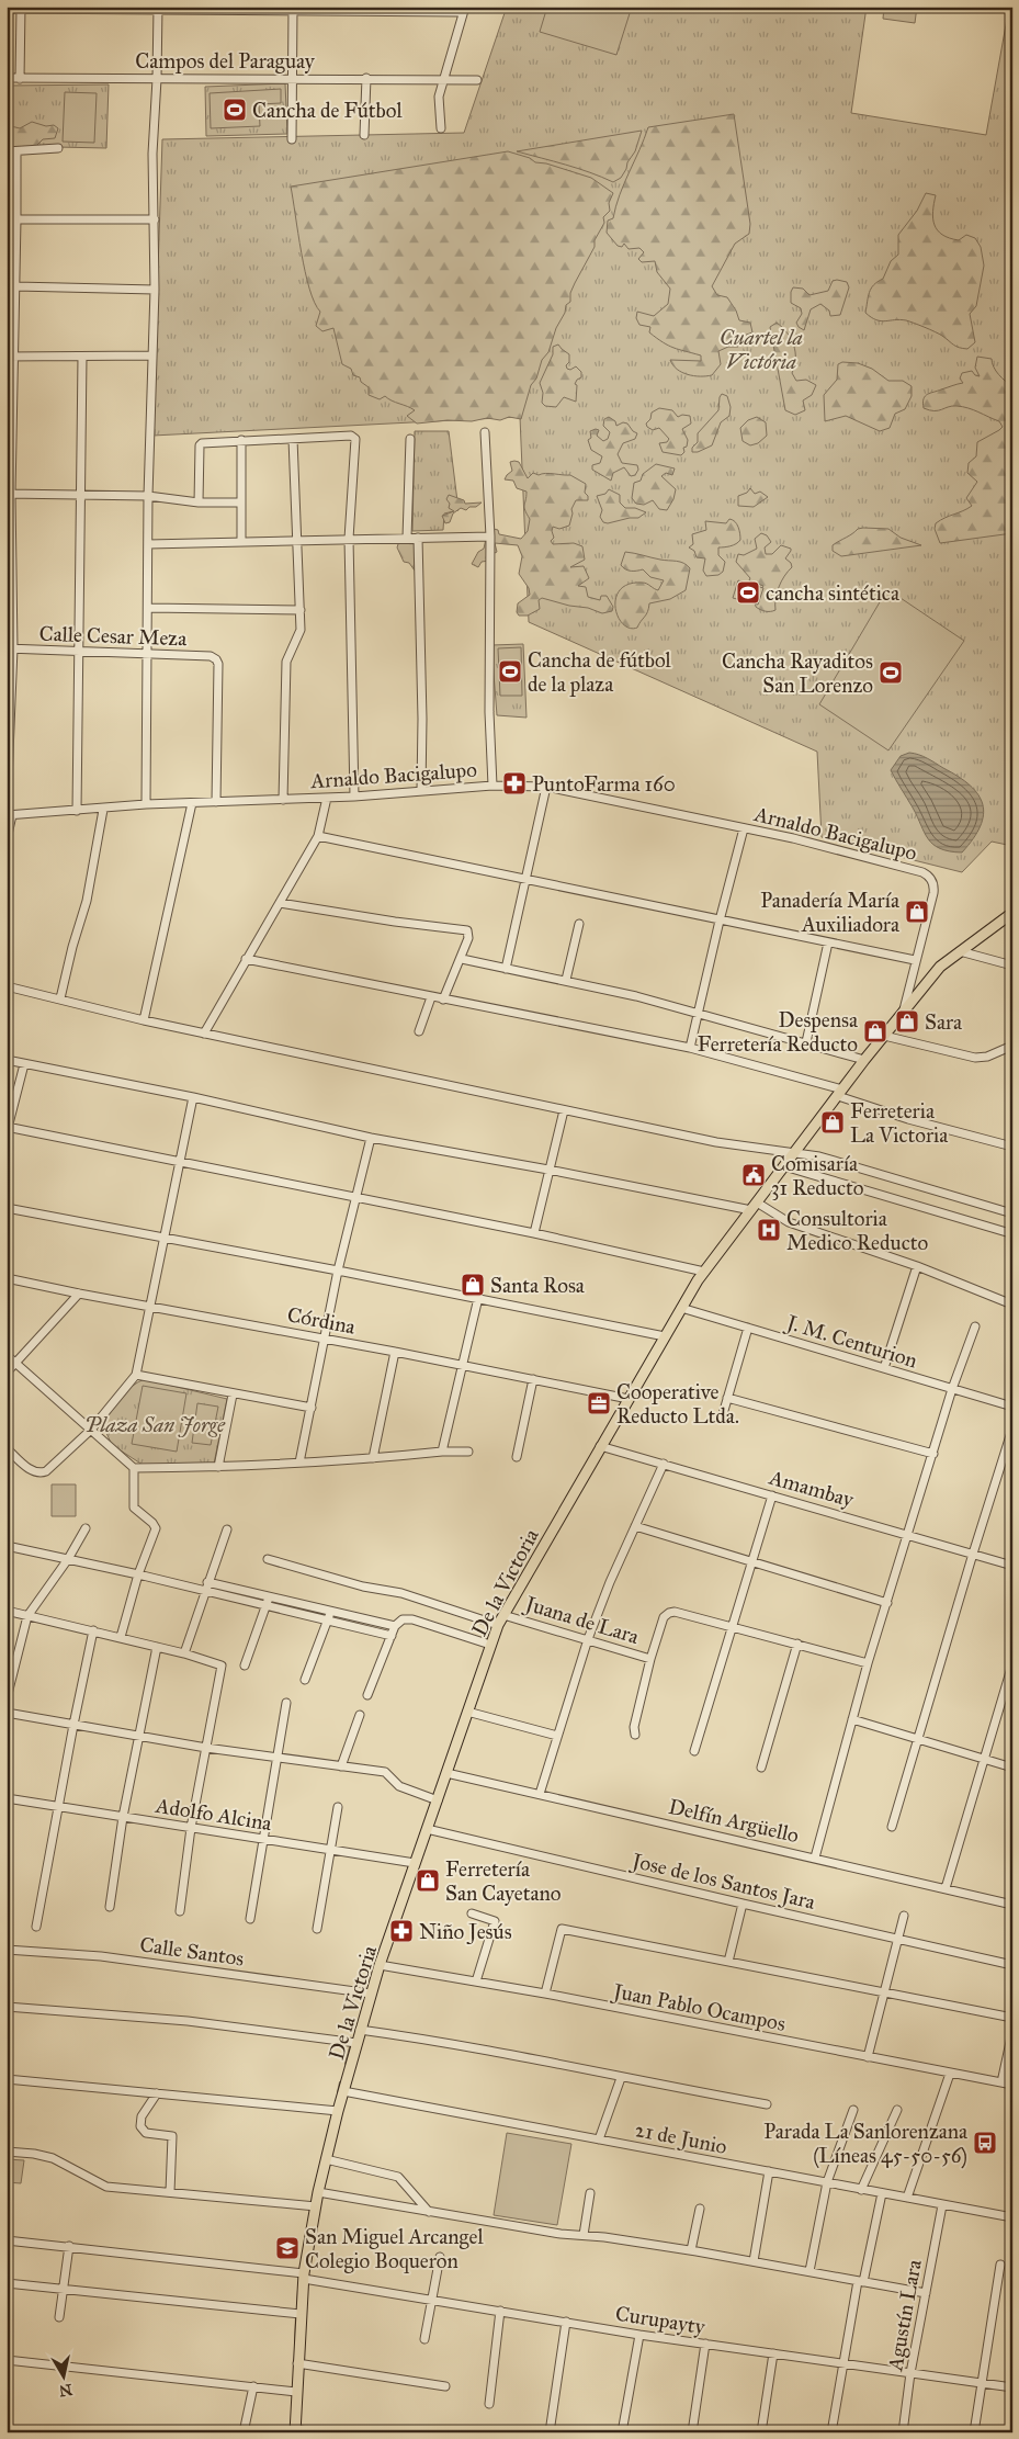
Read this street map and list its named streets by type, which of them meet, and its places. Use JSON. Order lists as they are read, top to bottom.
{
  "streets": {
    "main road": ["De la Victoria"],
    "street": [
      "Campos del Paraguay",
      "Calle Cesar Meza",
      "Arnaldo Bacigalupo",
      "Córdina",
      "J. M. Centurion",
      "Amambay",
      "Juana de Lara",
      "Adolfo Alcina",
      "Delfín Argüello",
      "Jose de los Santos Jara",
      "Calle Santos",
      "Juan Pablo Ocampos",
      "21 de Junio",
      "Agustín Lara",
      "Curupayty"
    ]
  },
  "crossings": [
    ["Calle Cesar Meza", "Arnaldo Bacigalupo"],
    ["Arnaldo Bacigalupo", "De la Victoria"],
    ["Córdina", "De la Victoria"],
    ["J. M. Centurion", "De la Victoria"],
    ["Amambay", "De la Victoria"],
    ["De la Victoria", "Juana de Lara"],
    ["De la Victoria", "Adolfo Alcina"],
    ["De la Victoria", "Delfín Argüello"],
    ["De la Victoria", "Jose de los Santos Jara"],
    ["De la Victoria", "Calle Santos"],
    ["De la Victoria", "Juan Pablo Ocampos"],
    ["De la Victoria", "21 de Junio"],
    ["De la Victoria", "Curupayty"],
    ["21 de Junio", "Agustín Lara"],
    ["Agustín Lara", "Curupayty"]
  ],
  "parks": ["Cuartel la Victória", "Plaza San Jorge"],
  "places": {
    "sports": [
      "Cancha de Fútbol",
      "cancha sintética",
      "Cancha de fútbol de la plaza",
      "Cancha Rayaditos San Lorenzo"
    ],
    "pharmacy": ["PuntoFarma 160", "Niño Jesús"],
    "shop": [
      "Panadería María Auxiliadora",
      "Sara",
      "Despensa Ferretería Reducto",
      "Ferreteria La Victoria",
      "Santa Rosa",
      "Ferretería San Cayetano"
    ],
    "public building": ["Comisaría 31 Reducto"],
    "hospital": ["Consultoria Medico Reducto"],
    "office": ["Cooperative Reducto Ltda."],
    "bus stop": ["Parada La Sanlorenzana (Líneas 45-50-56)"],
    "school or university": ["San Miguel Arcangel Colegio Boqueron"]
  },
  "north": "bottom"
}
